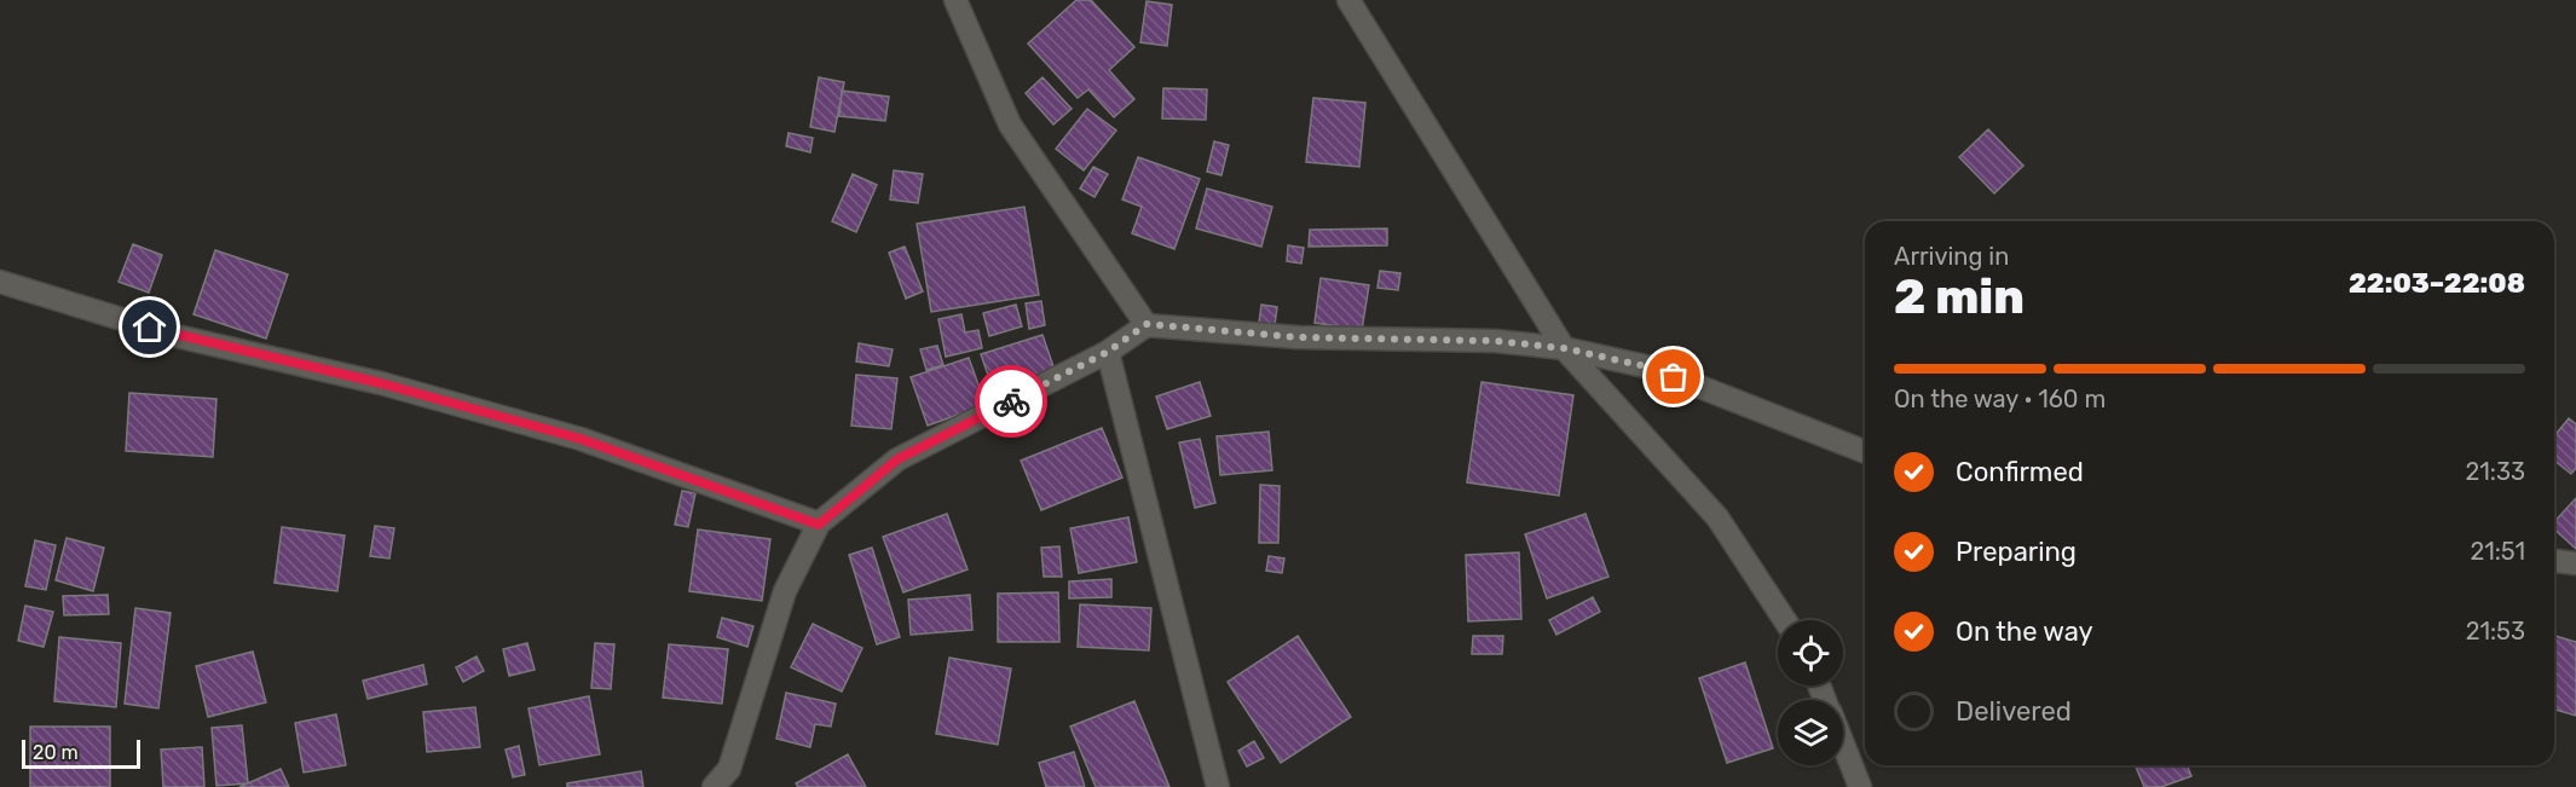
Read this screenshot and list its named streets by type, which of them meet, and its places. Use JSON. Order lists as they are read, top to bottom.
{
  "scale_bar": "20 m",
  "page": {
    "heading": ["2 min", "Arriving in", "22:03–22:08"],
    "bar": "On the way · 160 m",
    "list": [
      ["Confirmed", "21:33"],
      ["Preparing", "21:51"],
      ["On the way", "21:53"],
      "Delivered"
    ],
    "scale": "20 m"
  }
}
